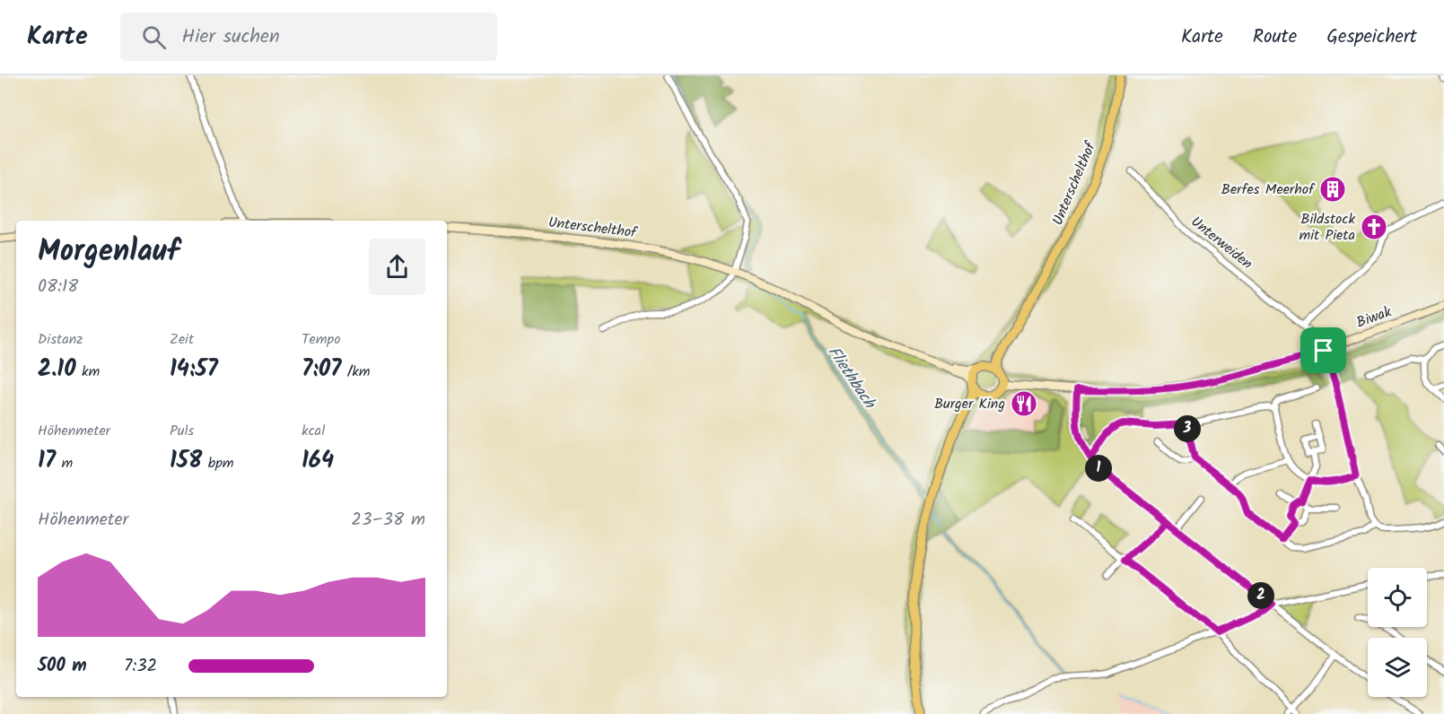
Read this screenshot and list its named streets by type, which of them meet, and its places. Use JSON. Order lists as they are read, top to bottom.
{
  "streets": {
    "main road": ["Unterschelthof"],
    "street": ["Unterweiden", "Biwak"]
  },
  "crossings": [
    ["Unterschelthof", "Biwak"],
    ["Unterweiden", "Biwak"]
  ],
  "water": ["Fliethbach"],
  "places": {
    "building": ["Berfes Meerhof"],
    "church": ["Bildstock mit Pieta"],
    "restaurant": ["Burger King"]
  },
  "page": {
    "header": "Karte",
    "search": "Hier suchen",
    "nav": ["Karte", "Route", "Gespeichert"],
    "heading": ["Morgenlauf", "08:18"],
    "stats": [
      ["Distanz", "2.10 km"],
      ["Zeit", "14:57"],
      ["Tempo", "7:07 /km"],
      ["Höhenmeter", "17 m"],
      ["Puls", "158 bpm"],
      ["kcal", "164"]
    ],
    "pins": ["3", "1", "2"],
    "chart": ["Höhenmeter", "23–38 m"],
    "list": [
      {
        "name": "500 m",
        "note": "7:32"
      }
    ]
  }
}
